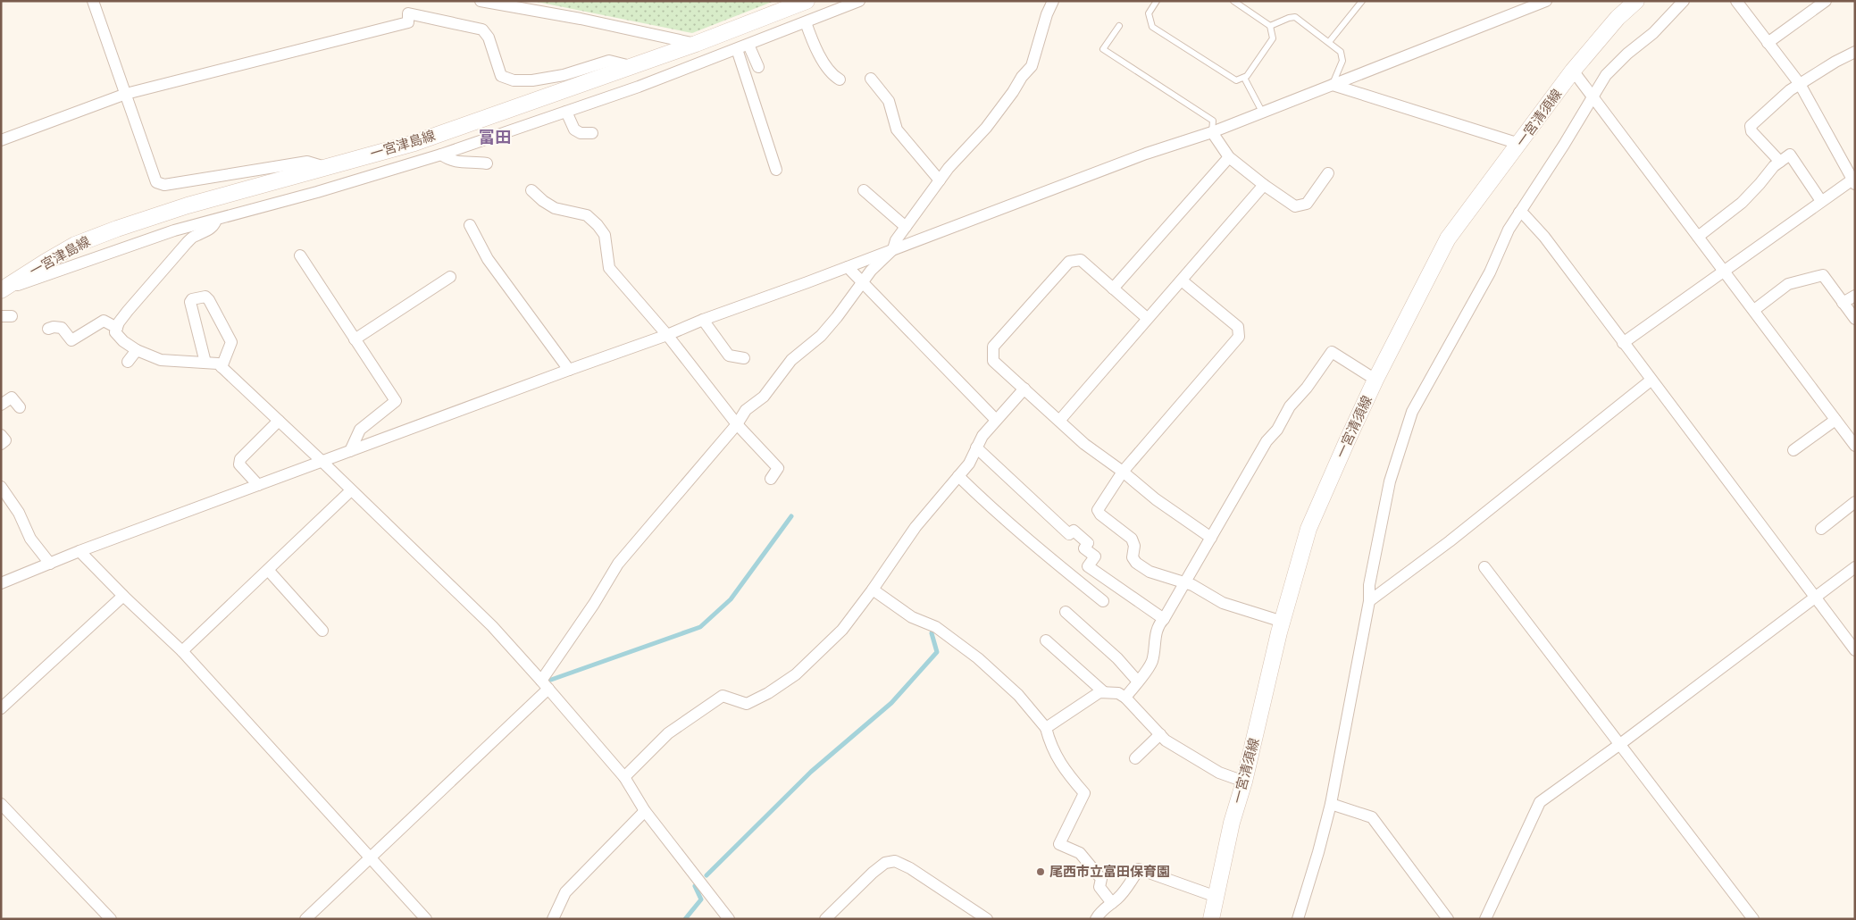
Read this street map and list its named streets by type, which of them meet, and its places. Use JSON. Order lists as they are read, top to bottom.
{
  "streets": {
    "main road": ["一宮清須線", "一宮津島線"]
  },
  "districts": ["冨田"],
  "places": ["尾西市立富田保育園"]
}
